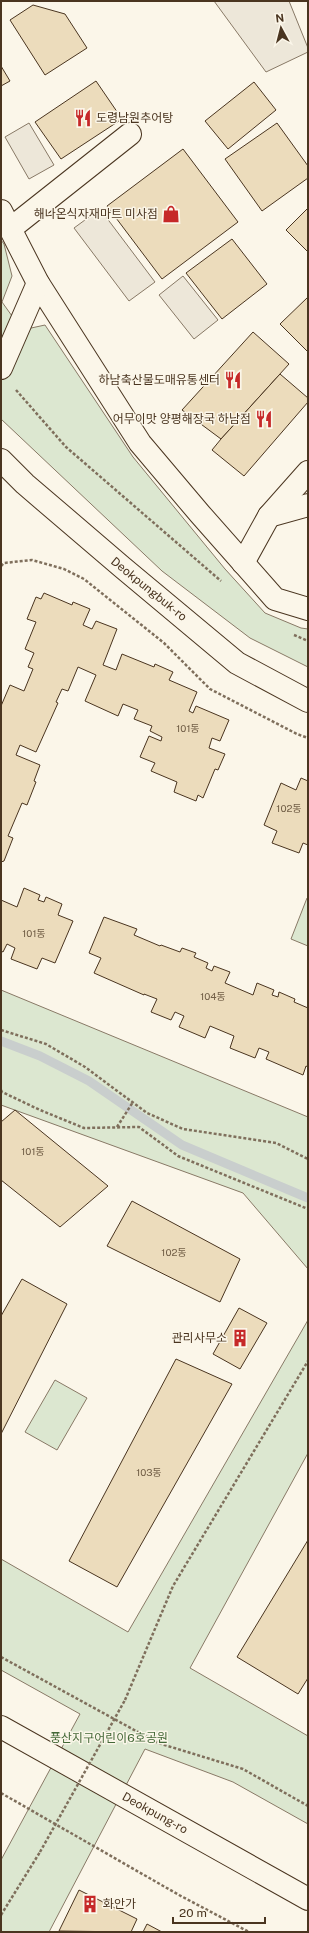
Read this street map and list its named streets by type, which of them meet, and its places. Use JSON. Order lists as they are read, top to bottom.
{
  "streets": {
    "street": ["Deokpungbuk-ro", "Deokpung-ro"]
  },
  "parks": ["풍산지구어린이6호공원"],
  "places": {
    "restaurant": ["도령남원추어탕", "하남축산물도매유통센터", "어무이맛 양평해장국 하남점"],
    "shop": ["해나온식자재마트 미사점"],
    "building": ["관리사무소", "화안가"]
  },
  "house_numbers": [
    "101동",
    "102동",
    "101동",
    "104동",
    "101동",
    "102동",
    "103동"
  ],
  "scale_bar": "20 m",
  "north": "top"
}
